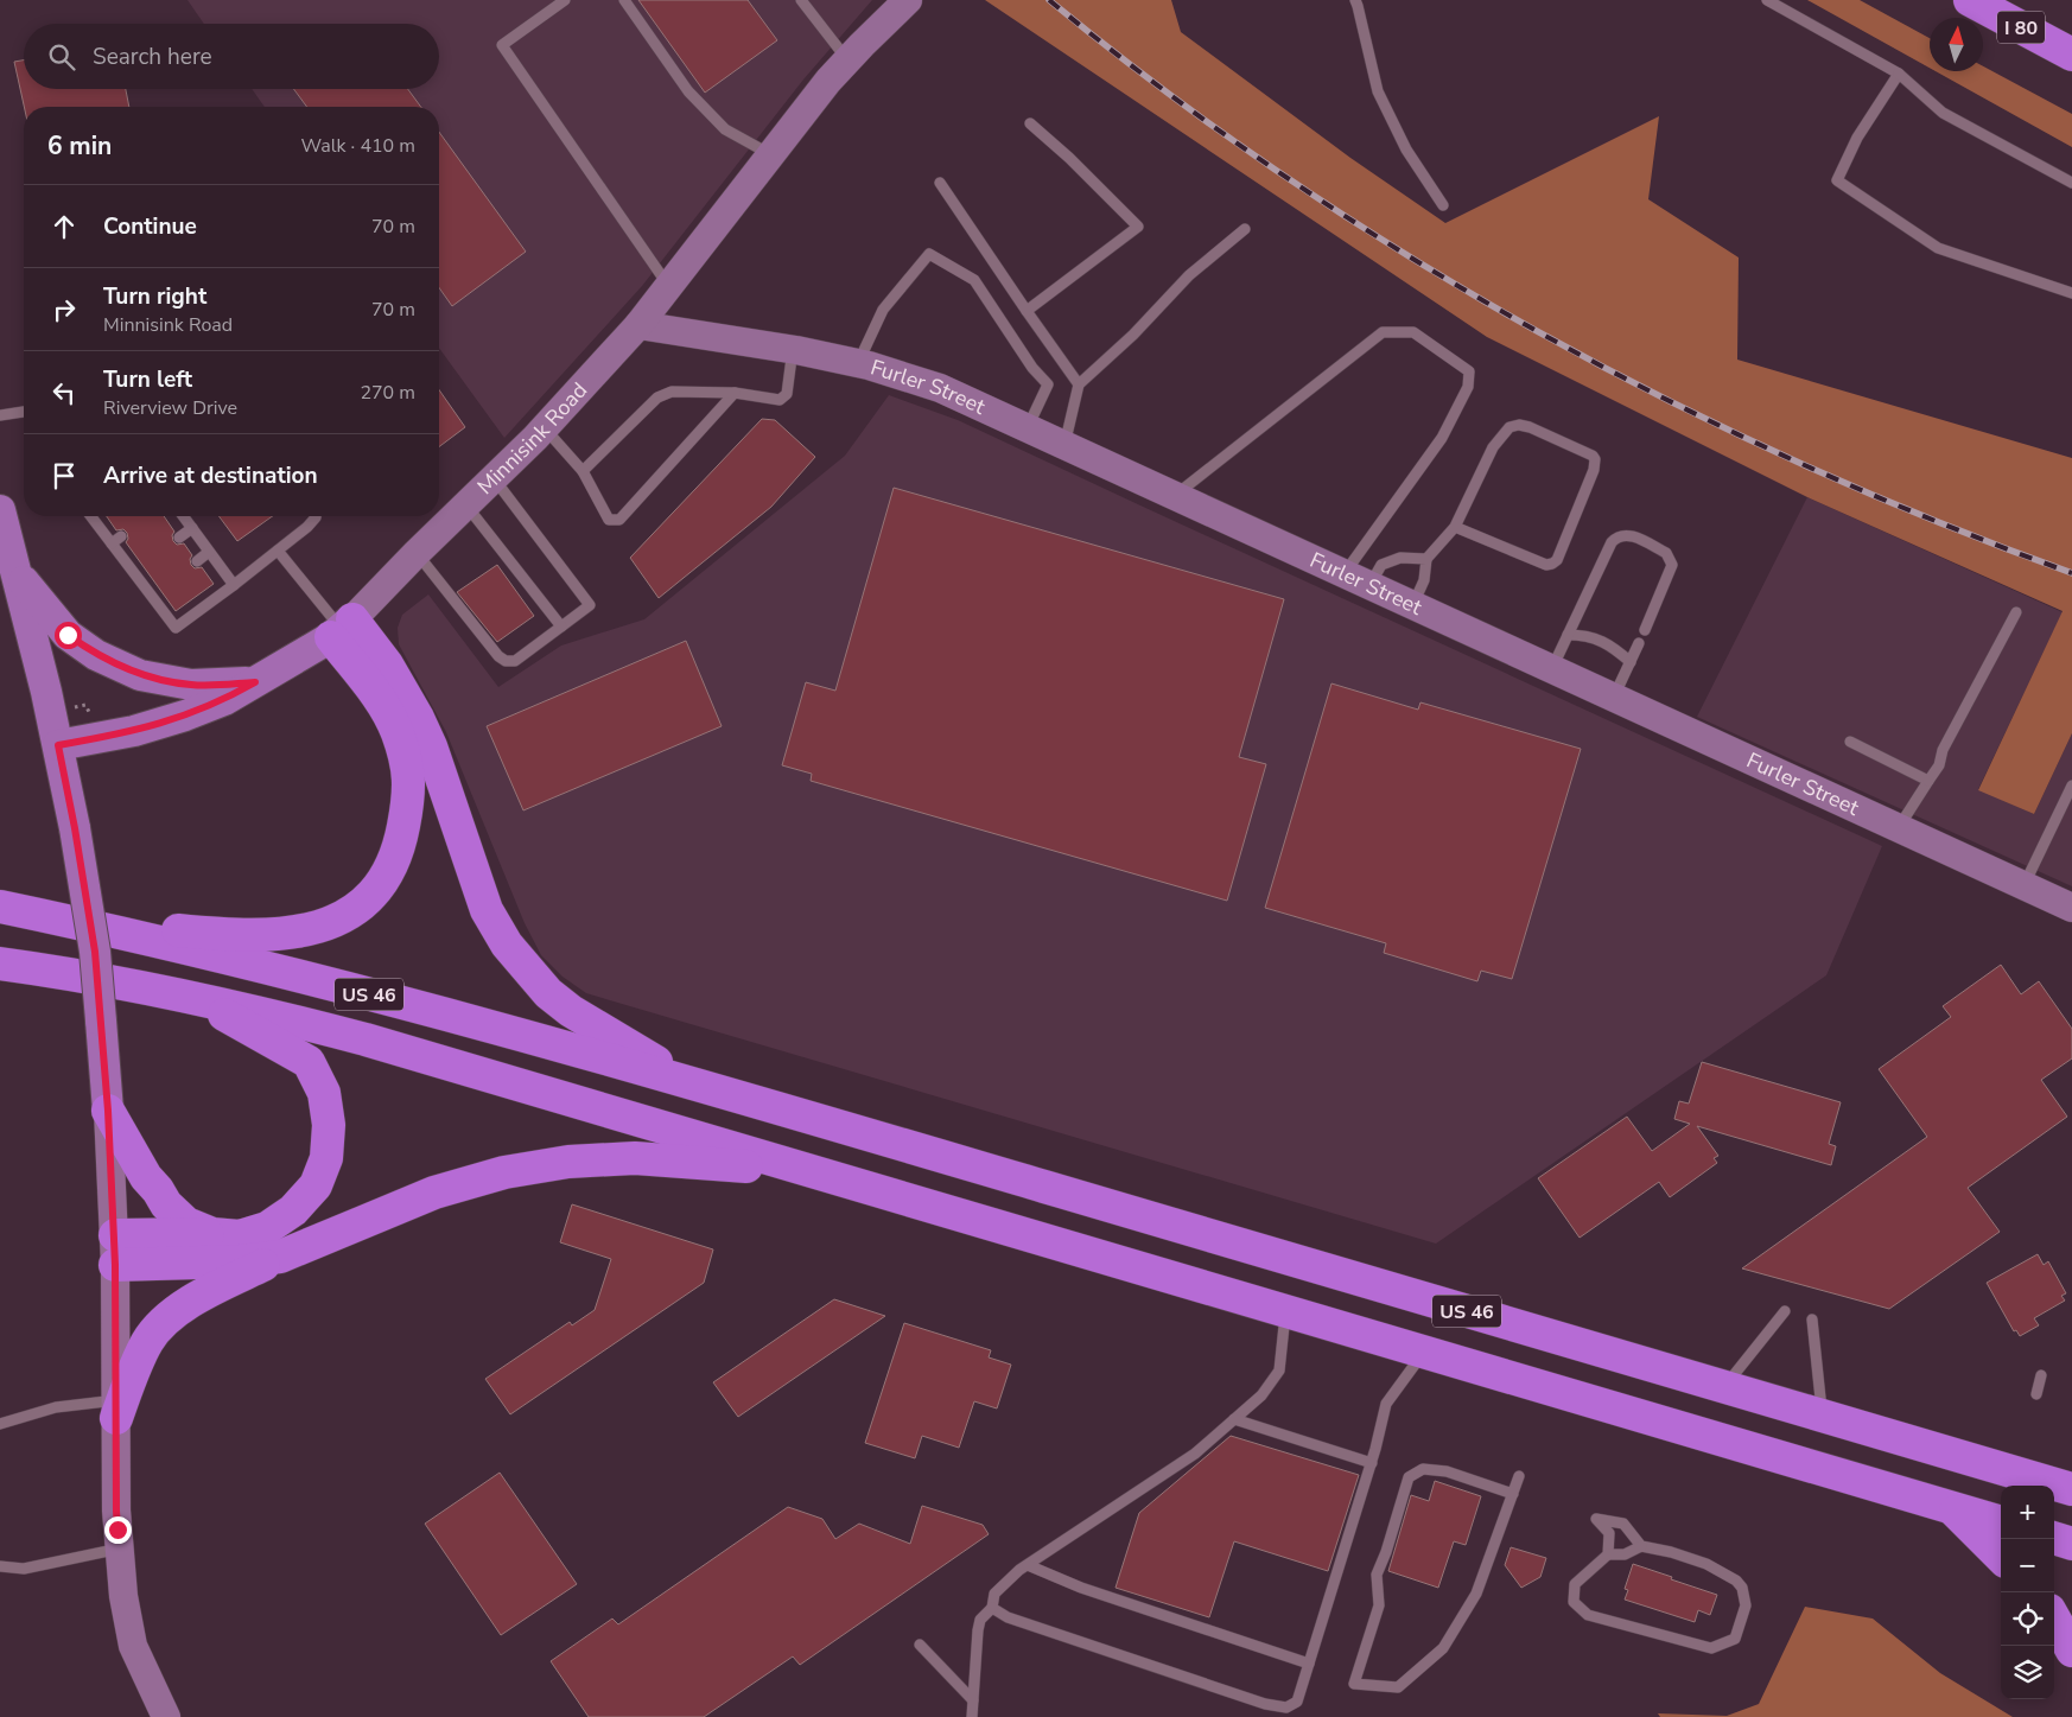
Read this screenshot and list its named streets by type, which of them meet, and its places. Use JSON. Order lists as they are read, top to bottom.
{
  "streets": {
    "highway": ["I 80", "US 46"],
    "main road": ["Minnisink Road"],
    "street": ["Furler Street"]
  },
  "crossings": [
    ["Furler Street", "Minnisink Road"]
  ],
  "north": "top",
  "page": {
    "search": "Search here",
    "heading": ["6 min", "Walk · 410 m"],
    "list": [
      ["Continue", "70 m"],
      ["Turn right", "Minnisink Road", "70 m"],
      ["Turn left", "Riverview Drive", "270 m"],
      "Arrive at destination"
    ],
    "map_buttons": ["+", "−"]
  }
}
